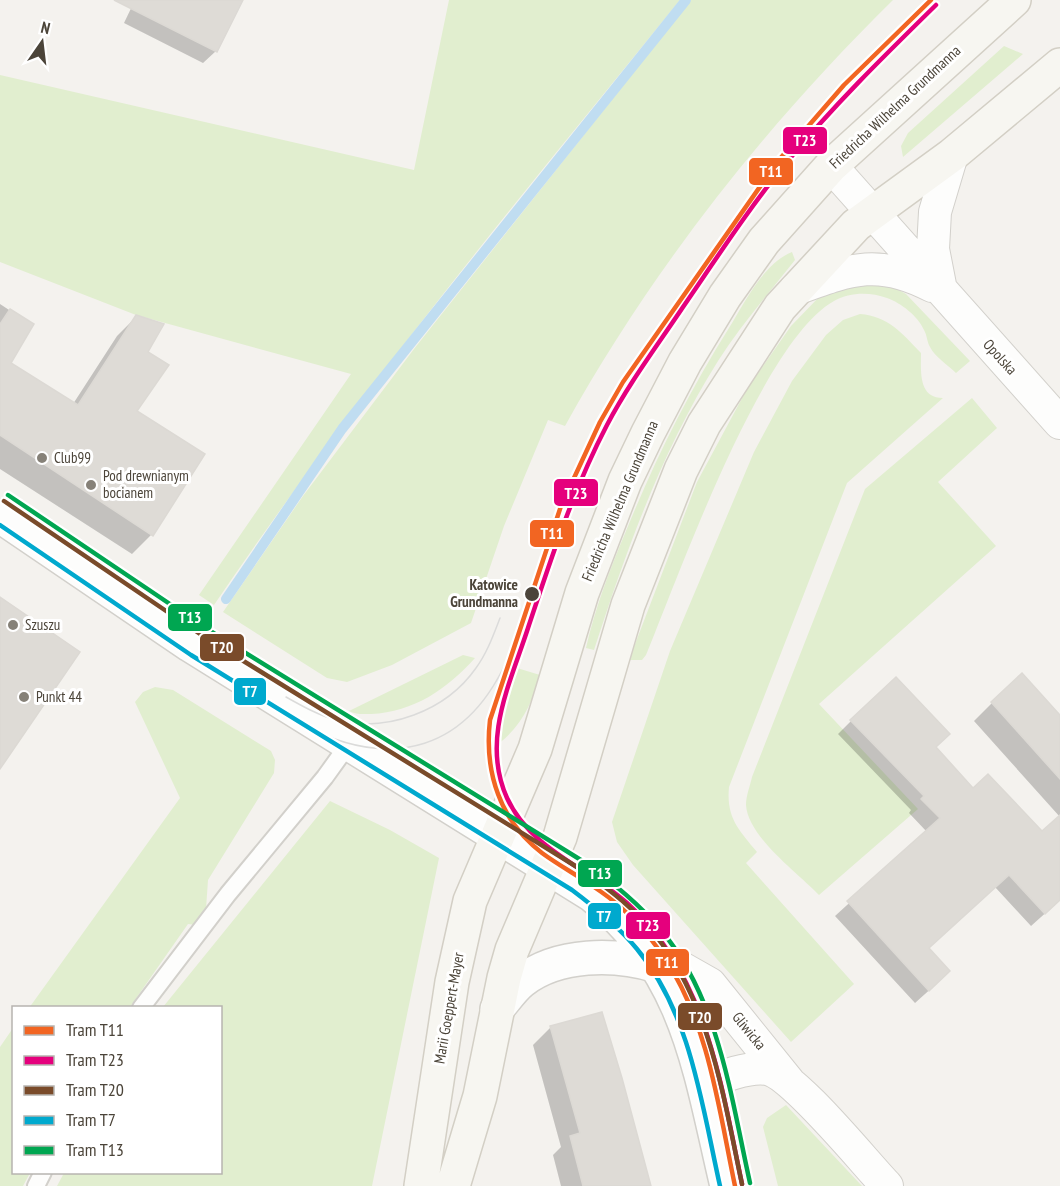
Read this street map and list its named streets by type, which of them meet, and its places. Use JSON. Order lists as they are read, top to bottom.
{
  "streets": {
    "main road": ["Friedricha Wilhelma Grundmanna", "Marii Goeppert-Mayer"],
    "street": ["Opolska", "Gliwicka"]
  },
  "crossings": [
    ["Friedricha Wilhelma Grundmanna", "Opolska"],
    ["Friedricha Wilhelma Grundmanna", "Marii Goeppert-Mayer"],
    ["Friedricha Wilhelma Grundmanna", "Gliwicka"],
    ["Marii Goeppert-Mayer", "Gliwicka"]
  ],
  "places": [
    "Club99",
    "Pod drewnianym bocianem",
    "Katowice Grundmanna",
    "Szuszu",
    "Punkt 44"
  ],
  "lines": [
    "tram line T11",
    "tram line T23",
    "tram line T13",
    "tram line T20",
    "tram line T7"
  ],
  "legend": [
    "Tram T11",
    "Tram T23",
    "Tram T20",
    "Tram T7",
    "Tram T13"
  ],
  "north": "top"
}
